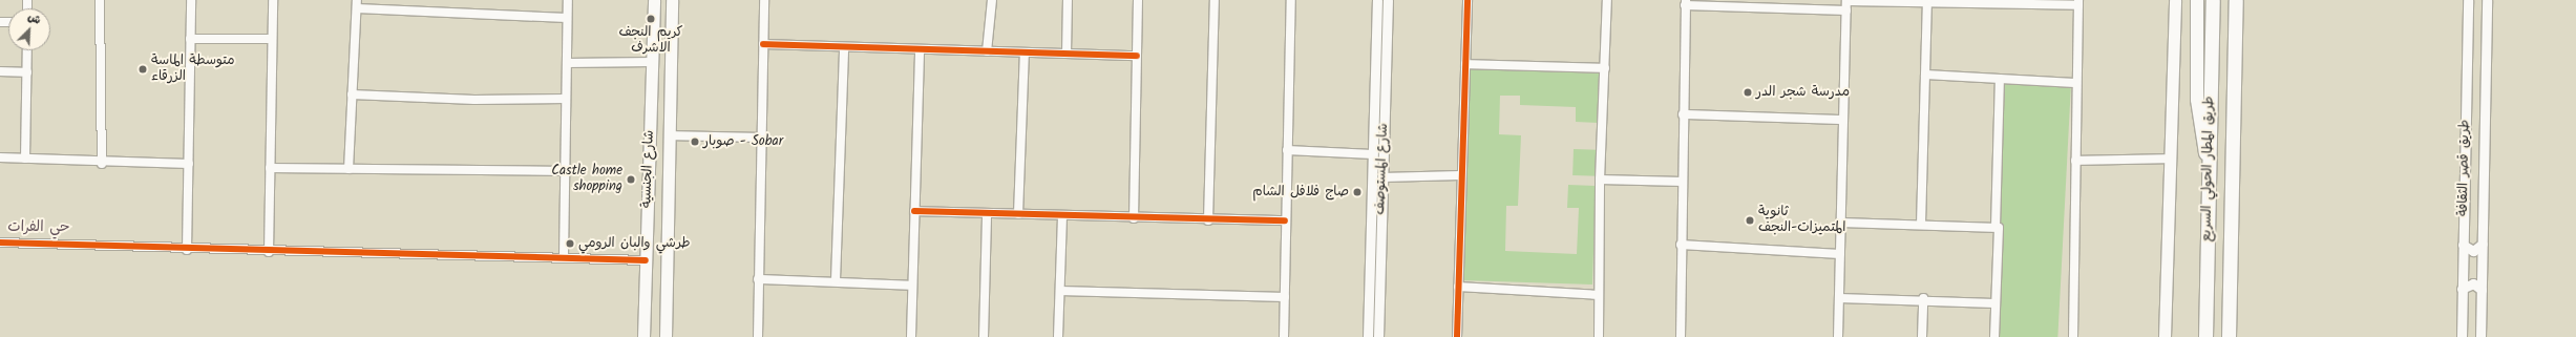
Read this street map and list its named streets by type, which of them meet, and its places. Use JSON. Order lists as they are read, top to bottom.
{
  "streets": {
    "highway": ["طريق المطار الحولي السريع"],
    "main road": ["شارع الجنسية"],
    "street": ["طريق قصر الثقافة", "شارع المستوصف"]
  },
  "districts": ["حي الفرات"],
  "places": [
    "كريم النجف الاشرف",
    "متوسطة الماسة الزرقاء",
    "مدرسة شجر الدر",
    "صوبار - Sobar",
    "Castle home shopping",
    "صاج فلافل الشام",
    "ثانوية المتميزات-النجف",
    "طرشي والبان الرومي"
  ],
  "north": "top right"
}
